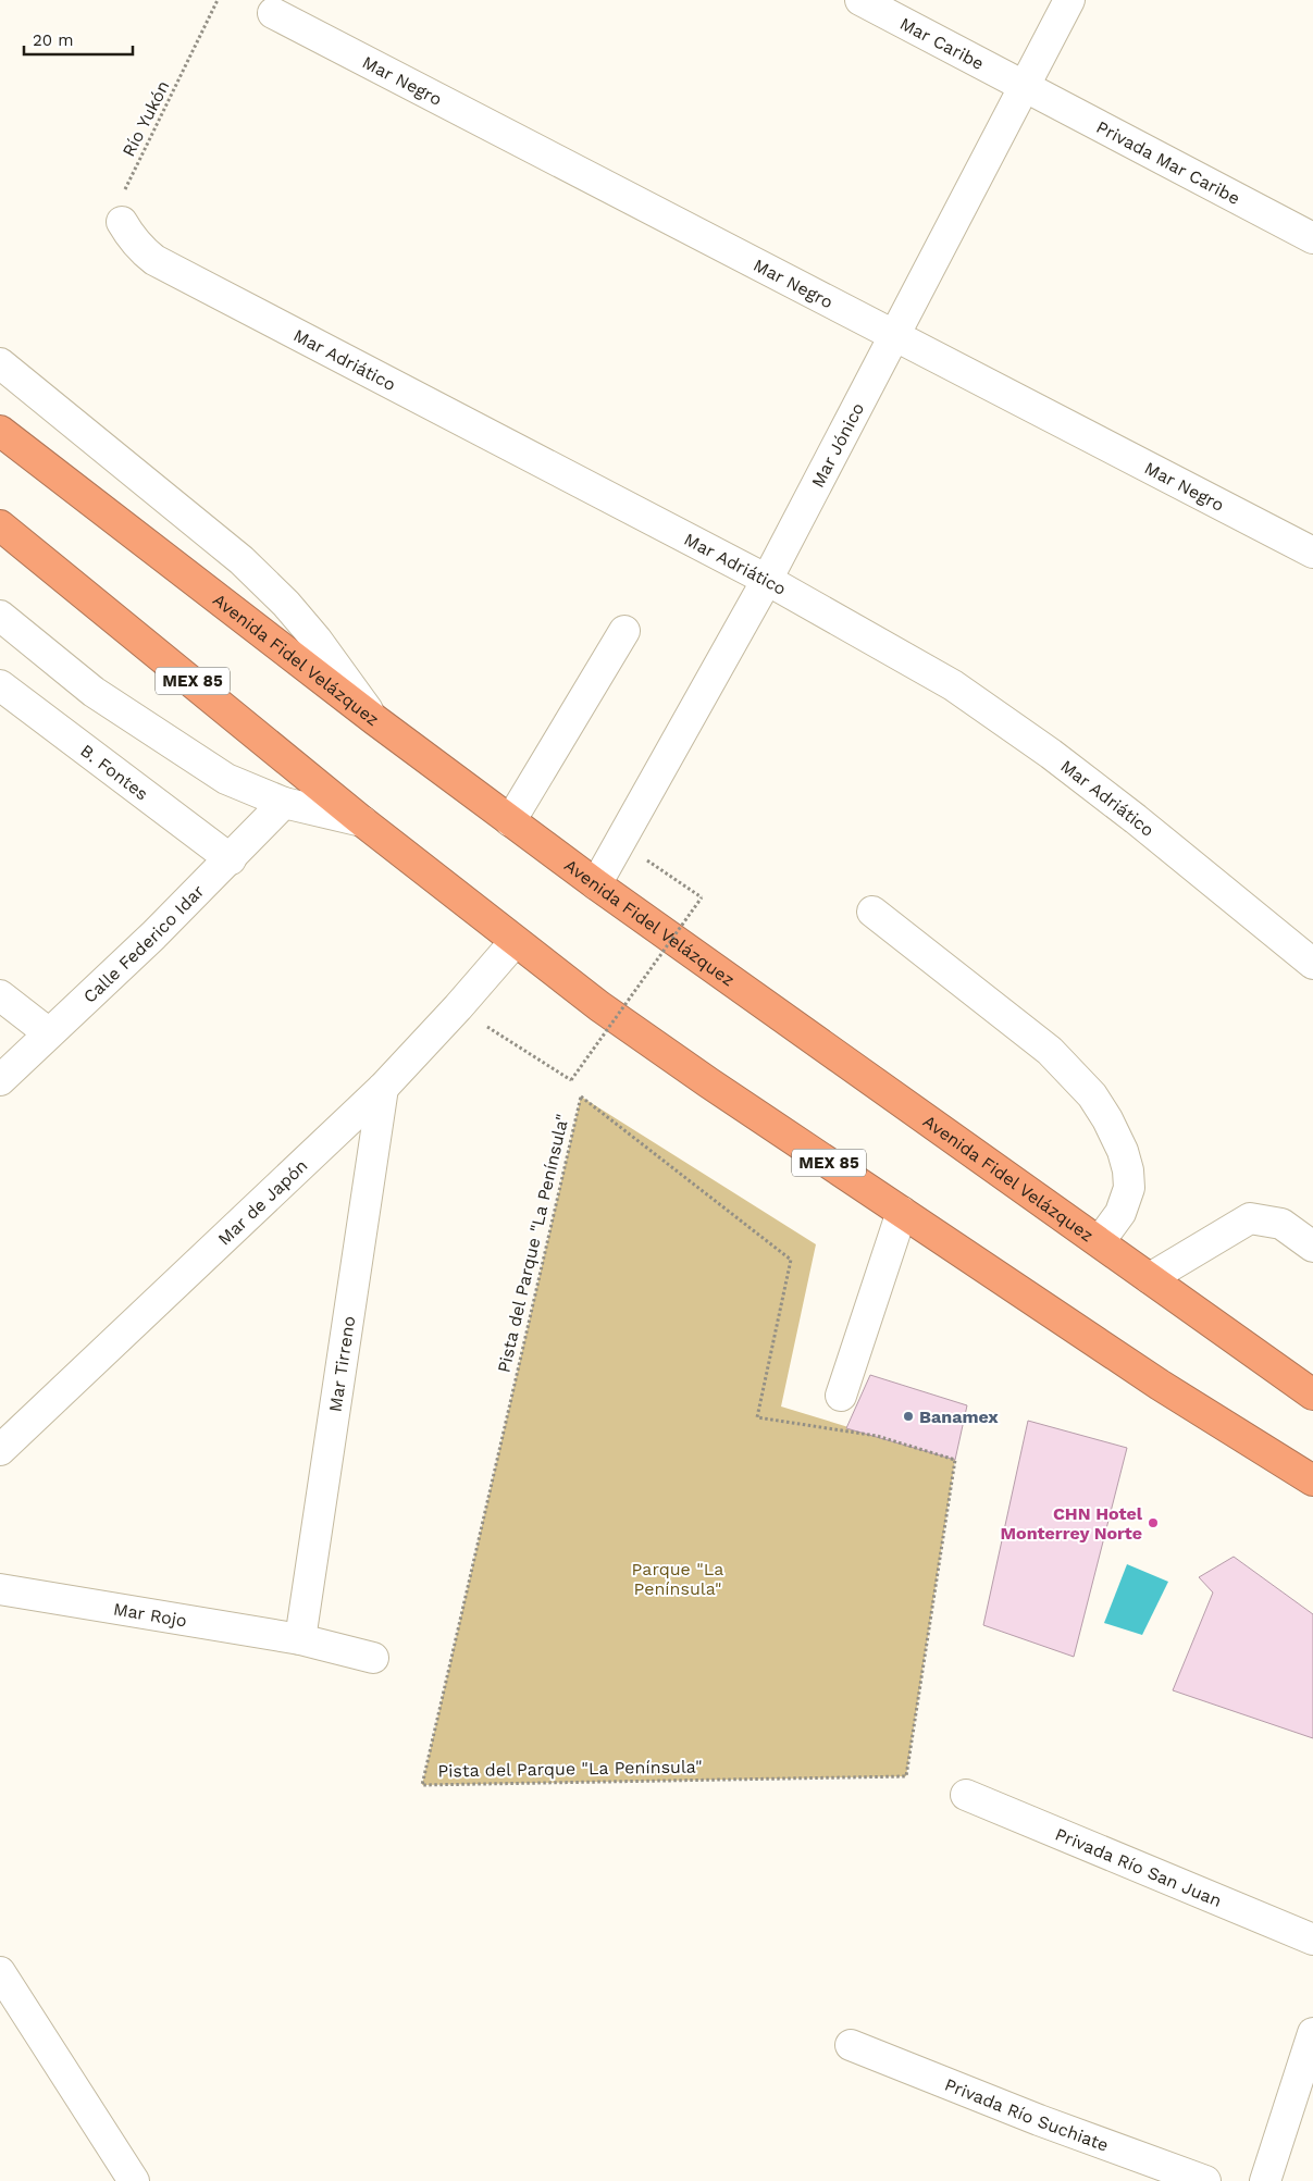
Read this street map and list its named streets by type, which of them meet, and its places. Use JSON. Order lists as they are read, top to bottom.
{
  "streets": {
    "highway": ["Avenida Fidel Velázquez", "MEX 85"],
    "street": [
      "Mar Caribe",
      "Mar Negro",
      "Privada Mar Caribe",
      "Mar Adriático",
      "Mar Jónico",
      "B. Fontes",
      "Calle Federico Idar",
      "Mar de Japón",
      "Mar Tirreno",
      "Mar Rojo",
      "Privada Río San Juan",
      "Privada Río Suchiate"
    ],
    "path": ["Río Yukón", "Pista del Parque \"La Península\""]
  },
  "crossings": [
    ["Mar Caribe", "Privada Mar Caribe"],
    ["Mar Caribe", "Mar Jónico"],
    ["Mar Negro", "Mar Jónico"],
    ["Río Yukón", "Mar Adriático"],
    ["Privada Mar Caribe", "Mar Jónico"],
    ["Mar Adriático", "Mar Jónico"],
    ["Mar Jónico", "Avenida Fidel Velázquez"],
    ["MEX 85", "Mar de Japón"],
    ["B. Fontes", "Calle Federico Idar"],
    ["Mar de Japón", "Mar Tirreno"],
    ["Mar Tirreno", "Mar Rojo"]
  ],
  "parks": ["Parque \"La Península\""],
  "places": ["Banamex", "CHN Hotel Monterrey Norte"],
  "scale_bar": "20 m"
}
